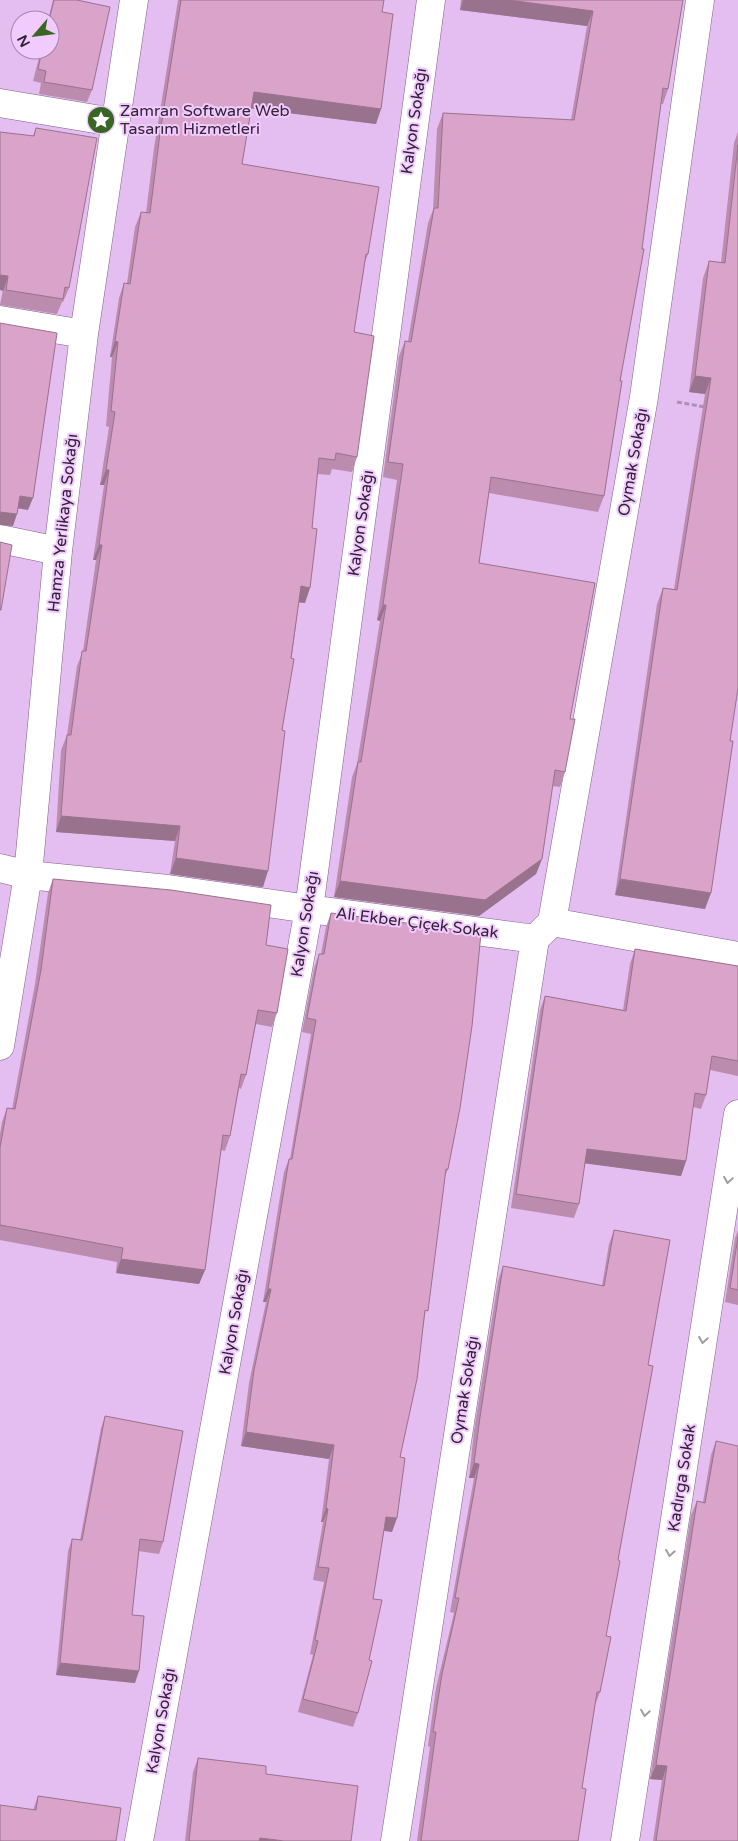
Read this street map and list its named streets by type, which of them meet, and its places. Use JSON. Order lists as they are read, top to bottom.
{
  "streets": {
    "street": [
      "Kalyon Sokağı",
      "Oymak Sokağı",
      "Hamza Yerlikaya Sokağı",
      "Ali Ekber Çiçek Sokak",
      "Kadırga Sokak"
    ]
  },
  "crossings": [
    ["Kalyon Sokağı", "Ali Ekber Çiçek Sokak"],
    ["Oymak Sokağı", "Ali Ekber Çiçek Sokak"],
    ["Hamza Yerlikaya Sokağı", "Ali Ekber Çiçek Sokak"]
  ],
  "one_way": ["Kadırga Sokak"],
  "places": {
    "place": ["Zamran Software Web Tasarım Hizmetleri"]
  },
  "north": "bottom left"
}
